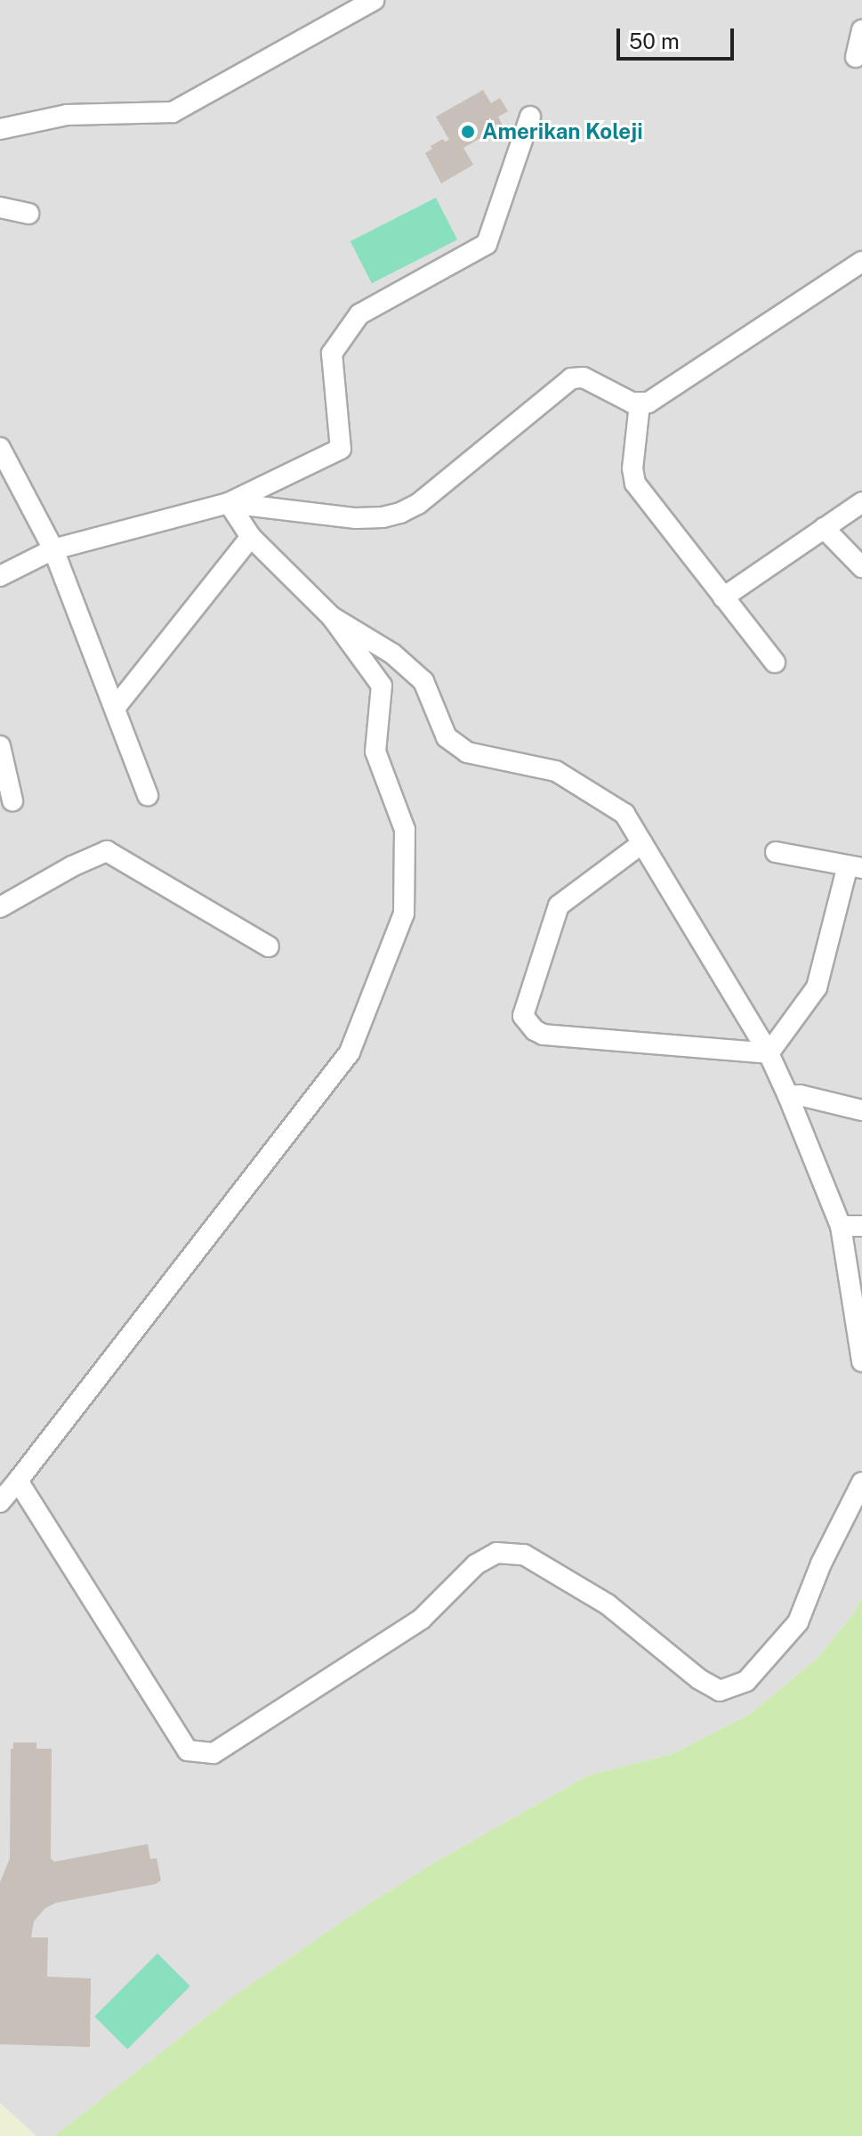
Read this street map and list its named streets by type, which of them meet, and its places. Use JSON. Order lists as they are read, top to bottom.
{
  "places": ["Amerikan Koleji"],
  "scale_bar": "50 m"
}
